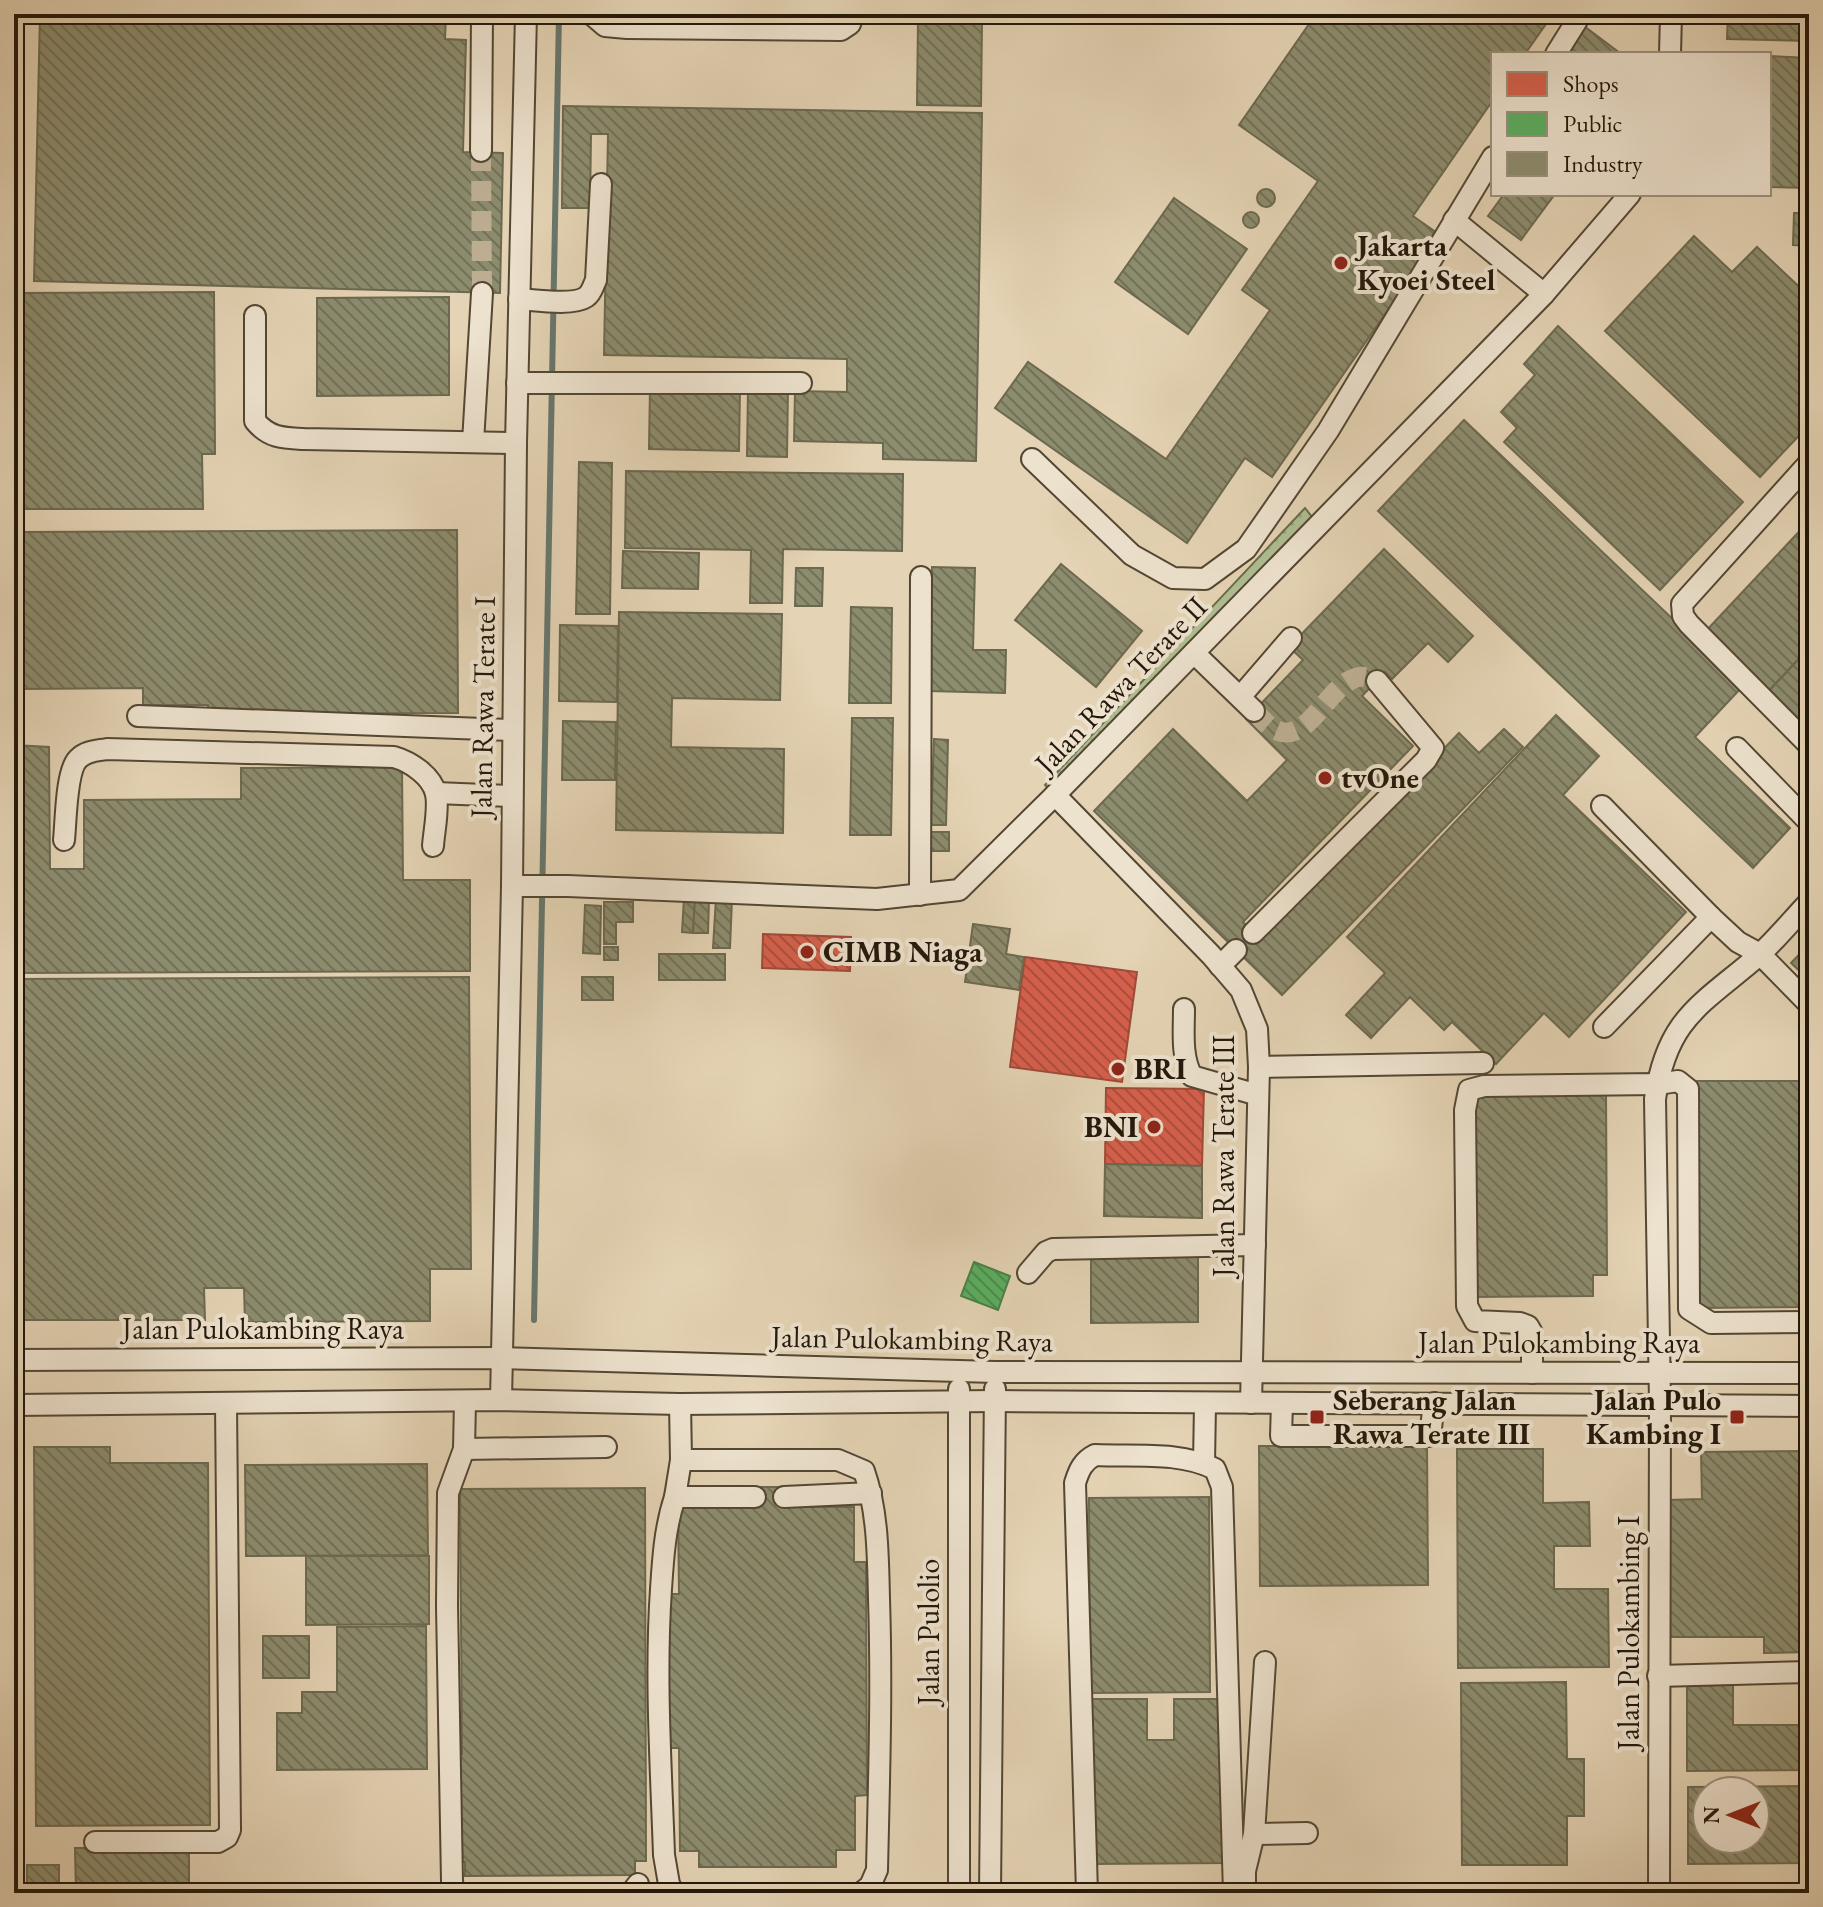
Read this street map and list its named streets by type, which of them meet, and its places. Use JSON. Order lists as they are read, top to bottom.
{
  "streets": {
    "street": [
      "Jalan Rawa Terate II",
      "Jalan Rawa Terate I",
      "Jalan Rawa Terate III",
      "Jalan Pulokambing Raya",
      "Jalan Pulolio",
      "Jalan Pulokambing I"
    ]
  },
  "crossings": [
    ["Jalan Rawa Terate II", "Jalan Rawa Terate I"],
    ["Jalan Rawa Terate II", "Jalan Rawa Terate III"],
    ["Jalan Rawa Terate I", "Jalan Pulokambing Raya"],
    ["Jalan Rawa Terate III", "Jalan Pulokambing Raya"],
    ["Jalan Pulokambing Raya", "Jalan Pulolio"],
    ["Jalan Pulokambing Raya", "Jalan Pulokambing I"]
  ],
  "places": {
    "other": [
      "Jakarta Kyoei Steel",
      "tvOne",
      "CIMB Niaga",
      "BRI",
      "BNI"
    ],
    "transit": ["Seberang Jalan Rawa Terate III", "Jalan Pulo Kambing I"]
  },
  "legend": ["Shops", "Public", "Industry"],
  "north": "left"
}
